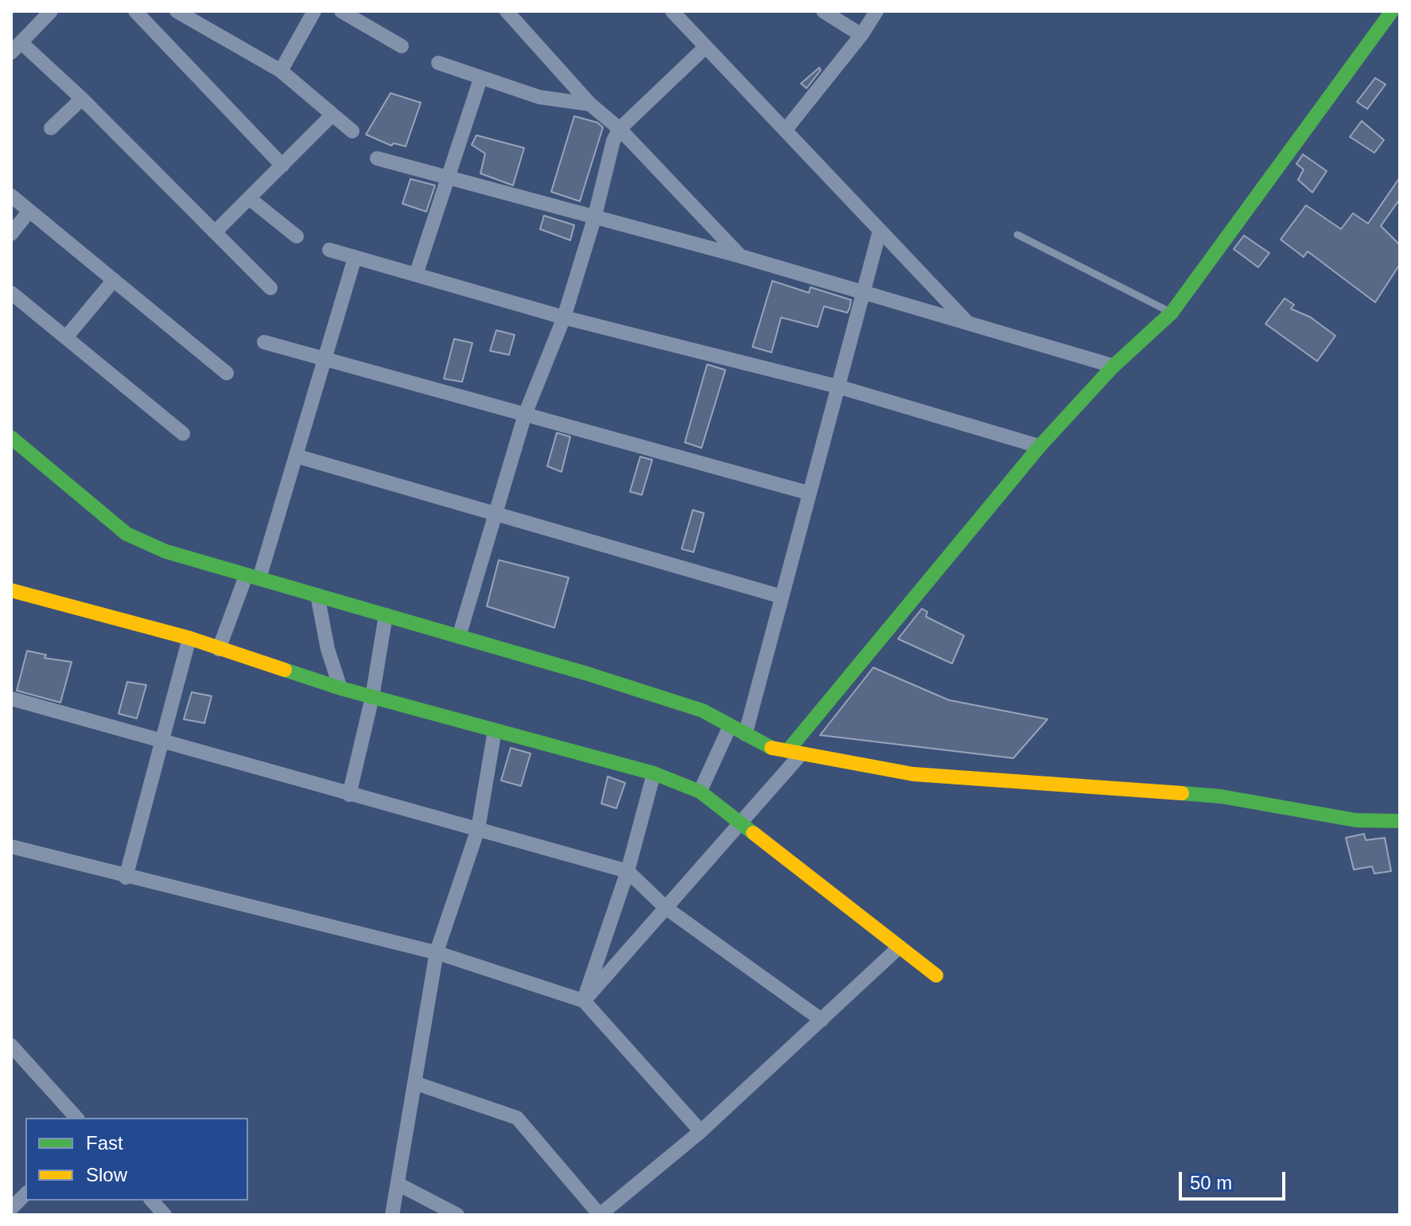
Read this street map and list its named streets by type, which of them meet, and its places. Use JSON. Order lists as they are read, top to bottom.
{
  "legend": ["Fast", "Slow"],
  "scale_bar": "50 m"
}
